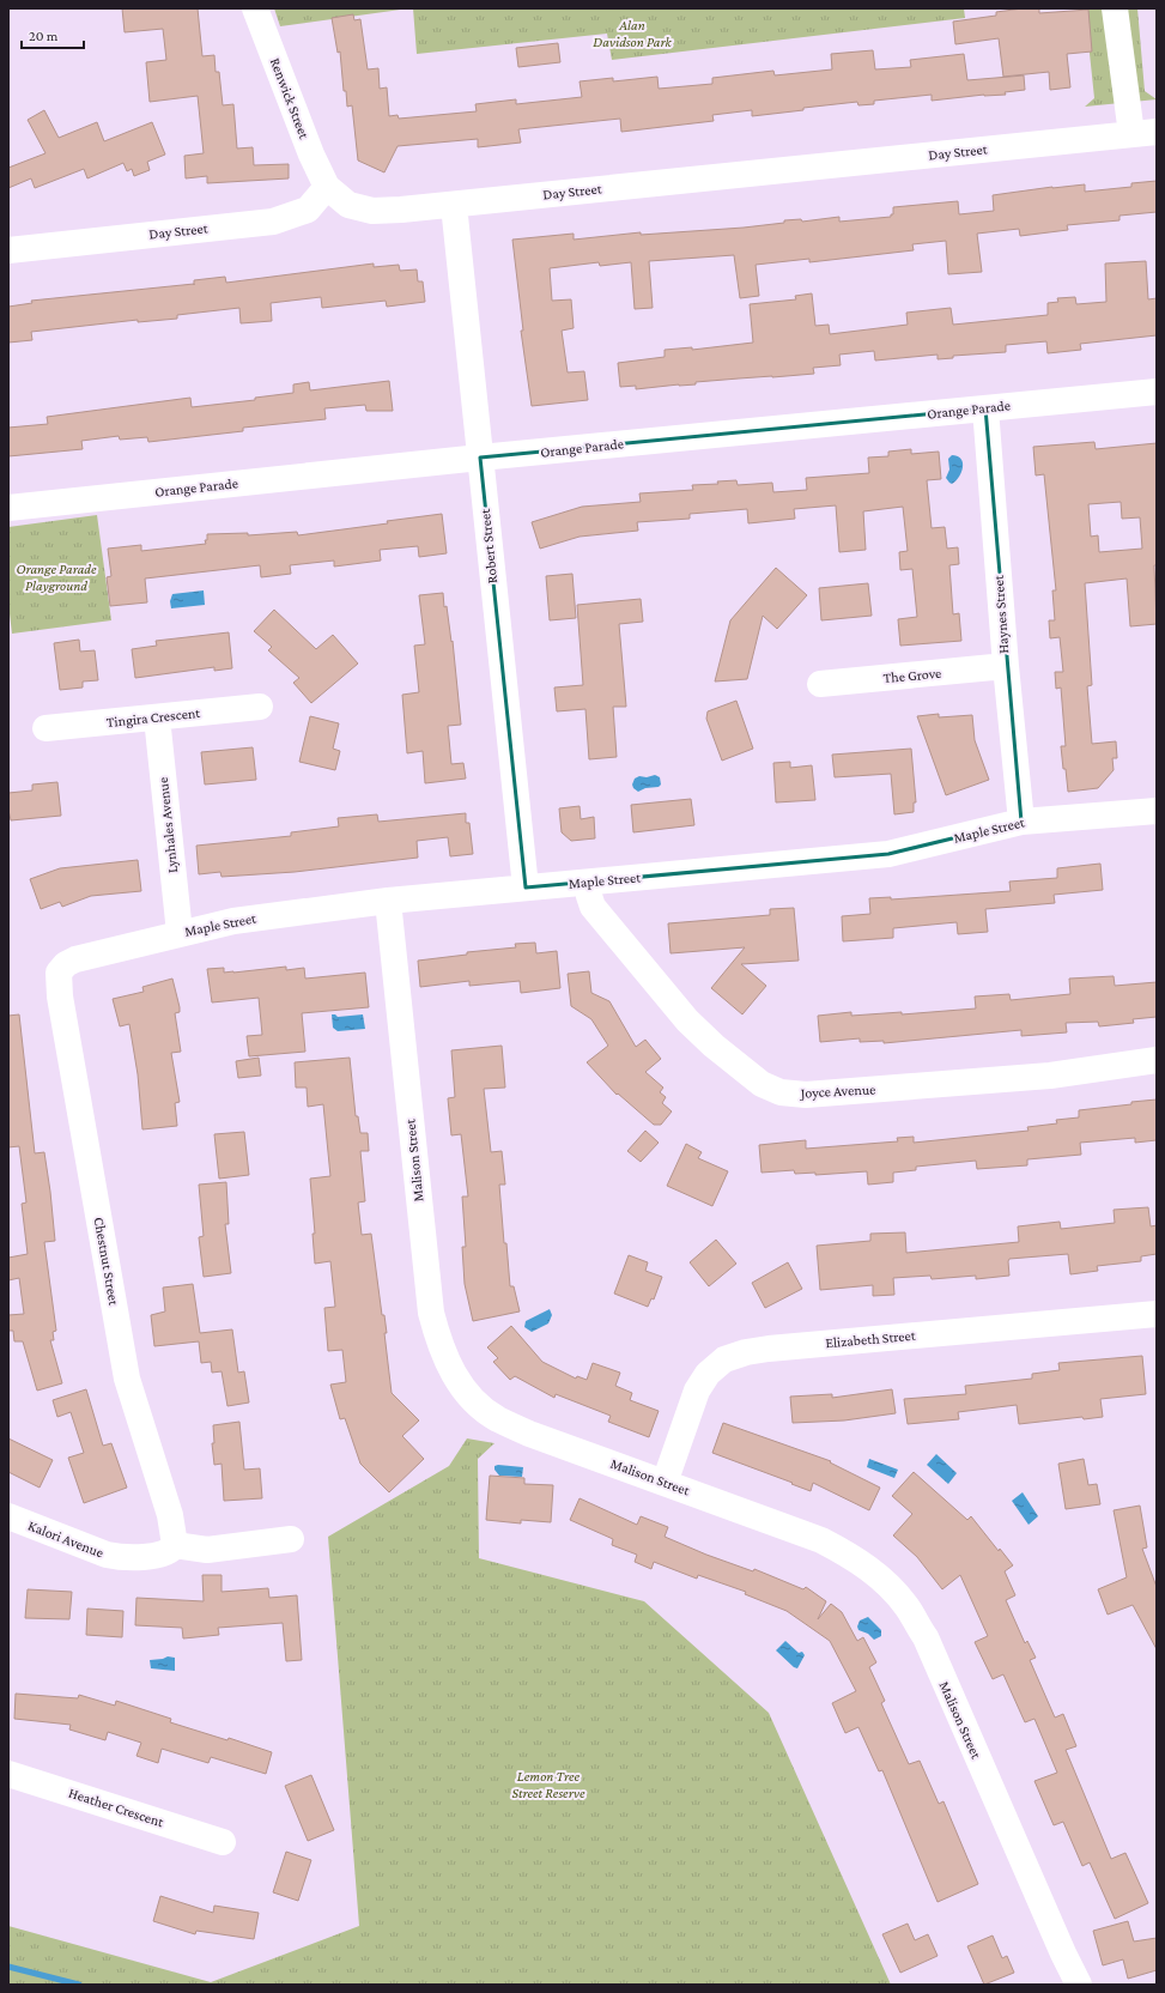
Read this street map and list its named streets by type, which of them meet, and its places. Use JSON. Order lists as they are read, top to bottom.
{
  "streets": {
    "street": [
      "Renwick Street",
      "Day Street",
      "Orange Parade",
      "Robert Street",
      "Haynes Street",
      "The Grove",
      "Tingira Crescent",
      "Lynhales Avenue",
      "Maple Street",
      "Joyce Avenue",
      "Malison Street",
      "Chestnut Street",
      "Elizabeth Street",
      "Kalori Avenue",
      "Heather Crescent"
    ]
  },
  "crossings": [
    ["Renwick Street", "Day Street"],
    ["Day Street", "Robert Street"],
    ["Orange Parade", "Robert Street"],
    ["Orange Parade", "Haynes Street"],
    ["Robert Street", "Maple Street"],
    ["Haynes Street", "The Grove"],
    ["Haynes Street", "Maple Street"],
    ["Tingira Crescent", "Lynhales Avenue"],
    ["Lynhales Avenue", "Maple Street"],
    ["Maple Street", "Joyce Avenue"],
    ["Maple Street", "Malison Street"],
    ["Maple Street", "Chestnut Street"],
    ["Malison Street", "Elizabeth Street"],
    ["Chestnut Street", "Kalori Avenue"]
  ],
  "parks": ["Alan Davidson Park", "Orange Parade Playground", "Lemon Tree Street Reserve"],
  "scale_bar": "20 m"
}
